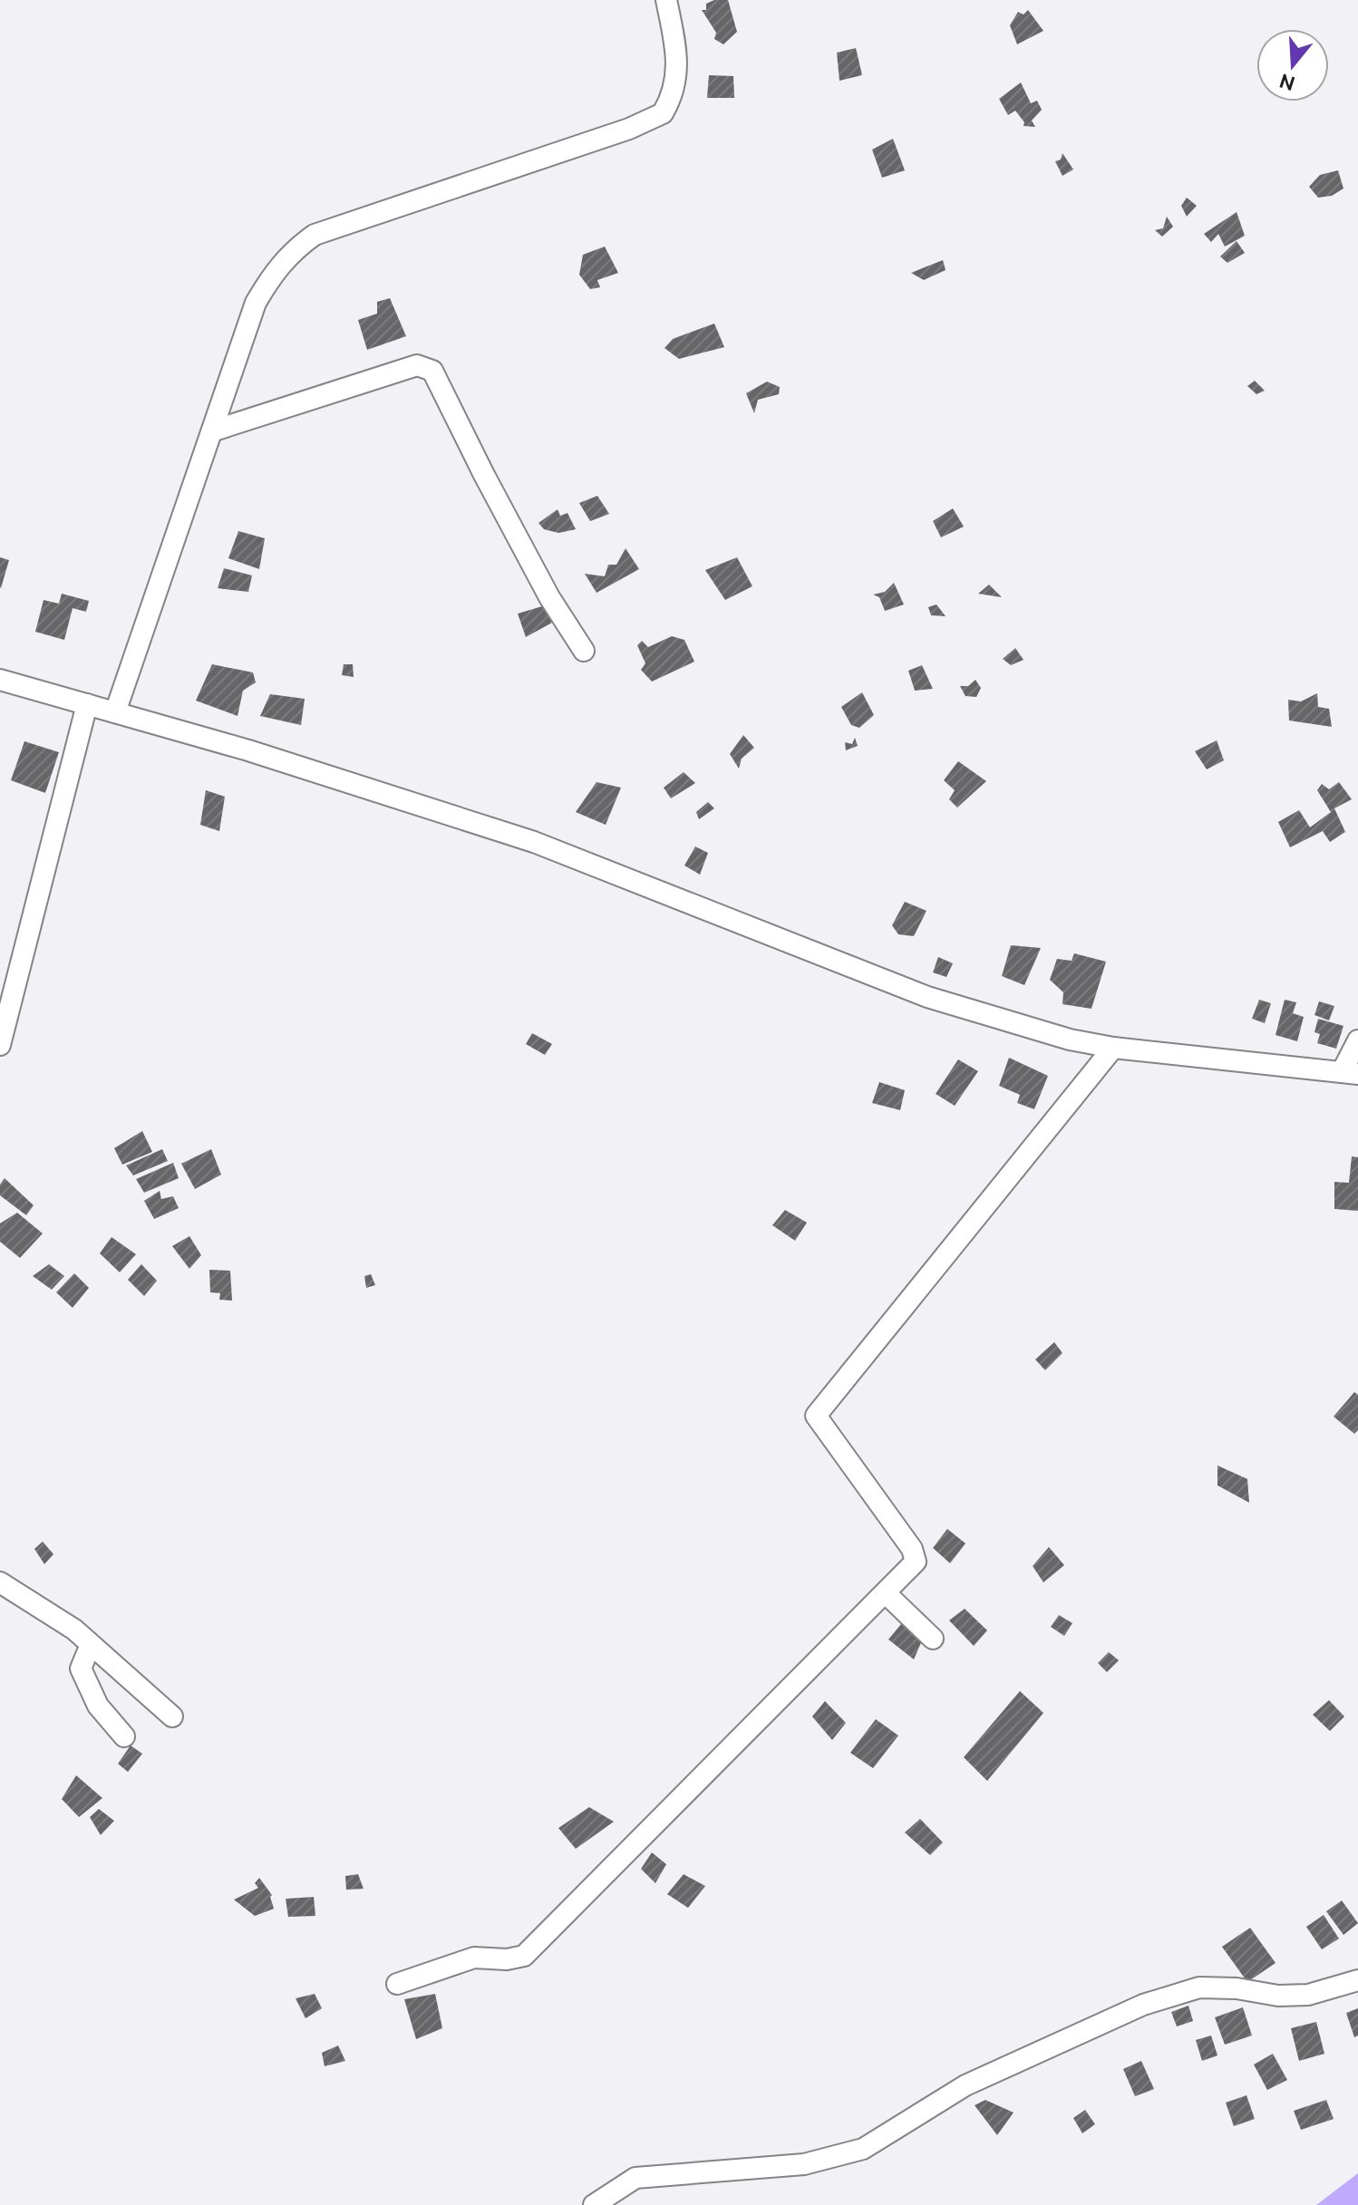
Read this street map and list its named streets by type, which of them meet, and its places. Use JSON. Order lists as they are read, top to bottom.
{
  "north": "bottom"
}
